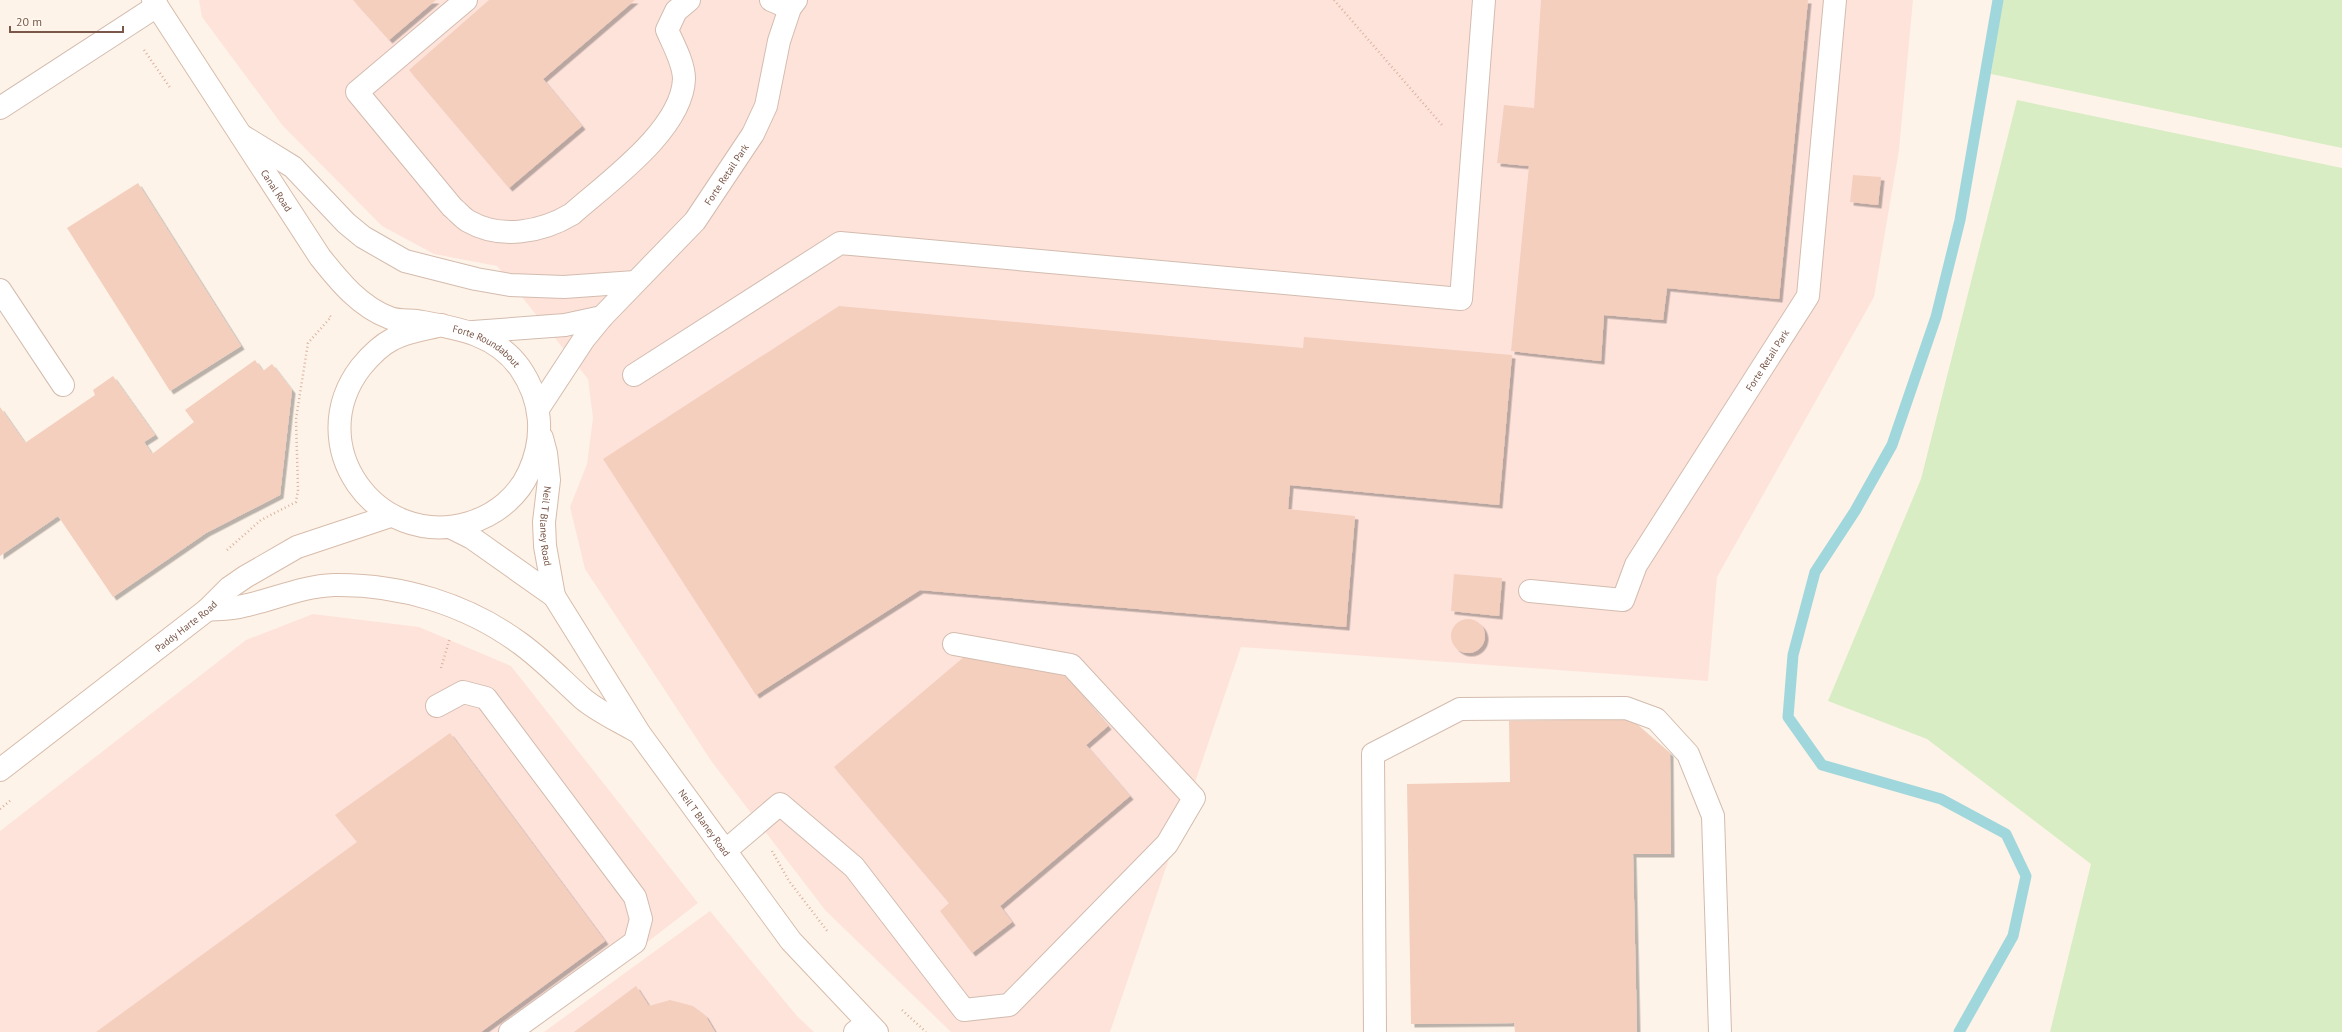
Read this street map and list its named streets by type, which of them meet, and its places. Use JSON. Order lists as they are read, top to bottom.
{
  "streets": {
    "main road": [
      "Forte Retail Park",
      "Canal Road",
      "Forte Roundabout",
      "Neil T Blaney Road",
      "Paddy Harte Road"
    ]
  },
  "crossings": [
    ["Forte Retail Park", "Forte Roundabout"],
    ["Canal Road", "Forte Roundabout"],
    ["Forte Roundabout", "Neil T Blaney Road"],
    ["Forte Roundabout", "Paddy Harte Road"]
  ],
  "scale_bar": "20 m"
}
